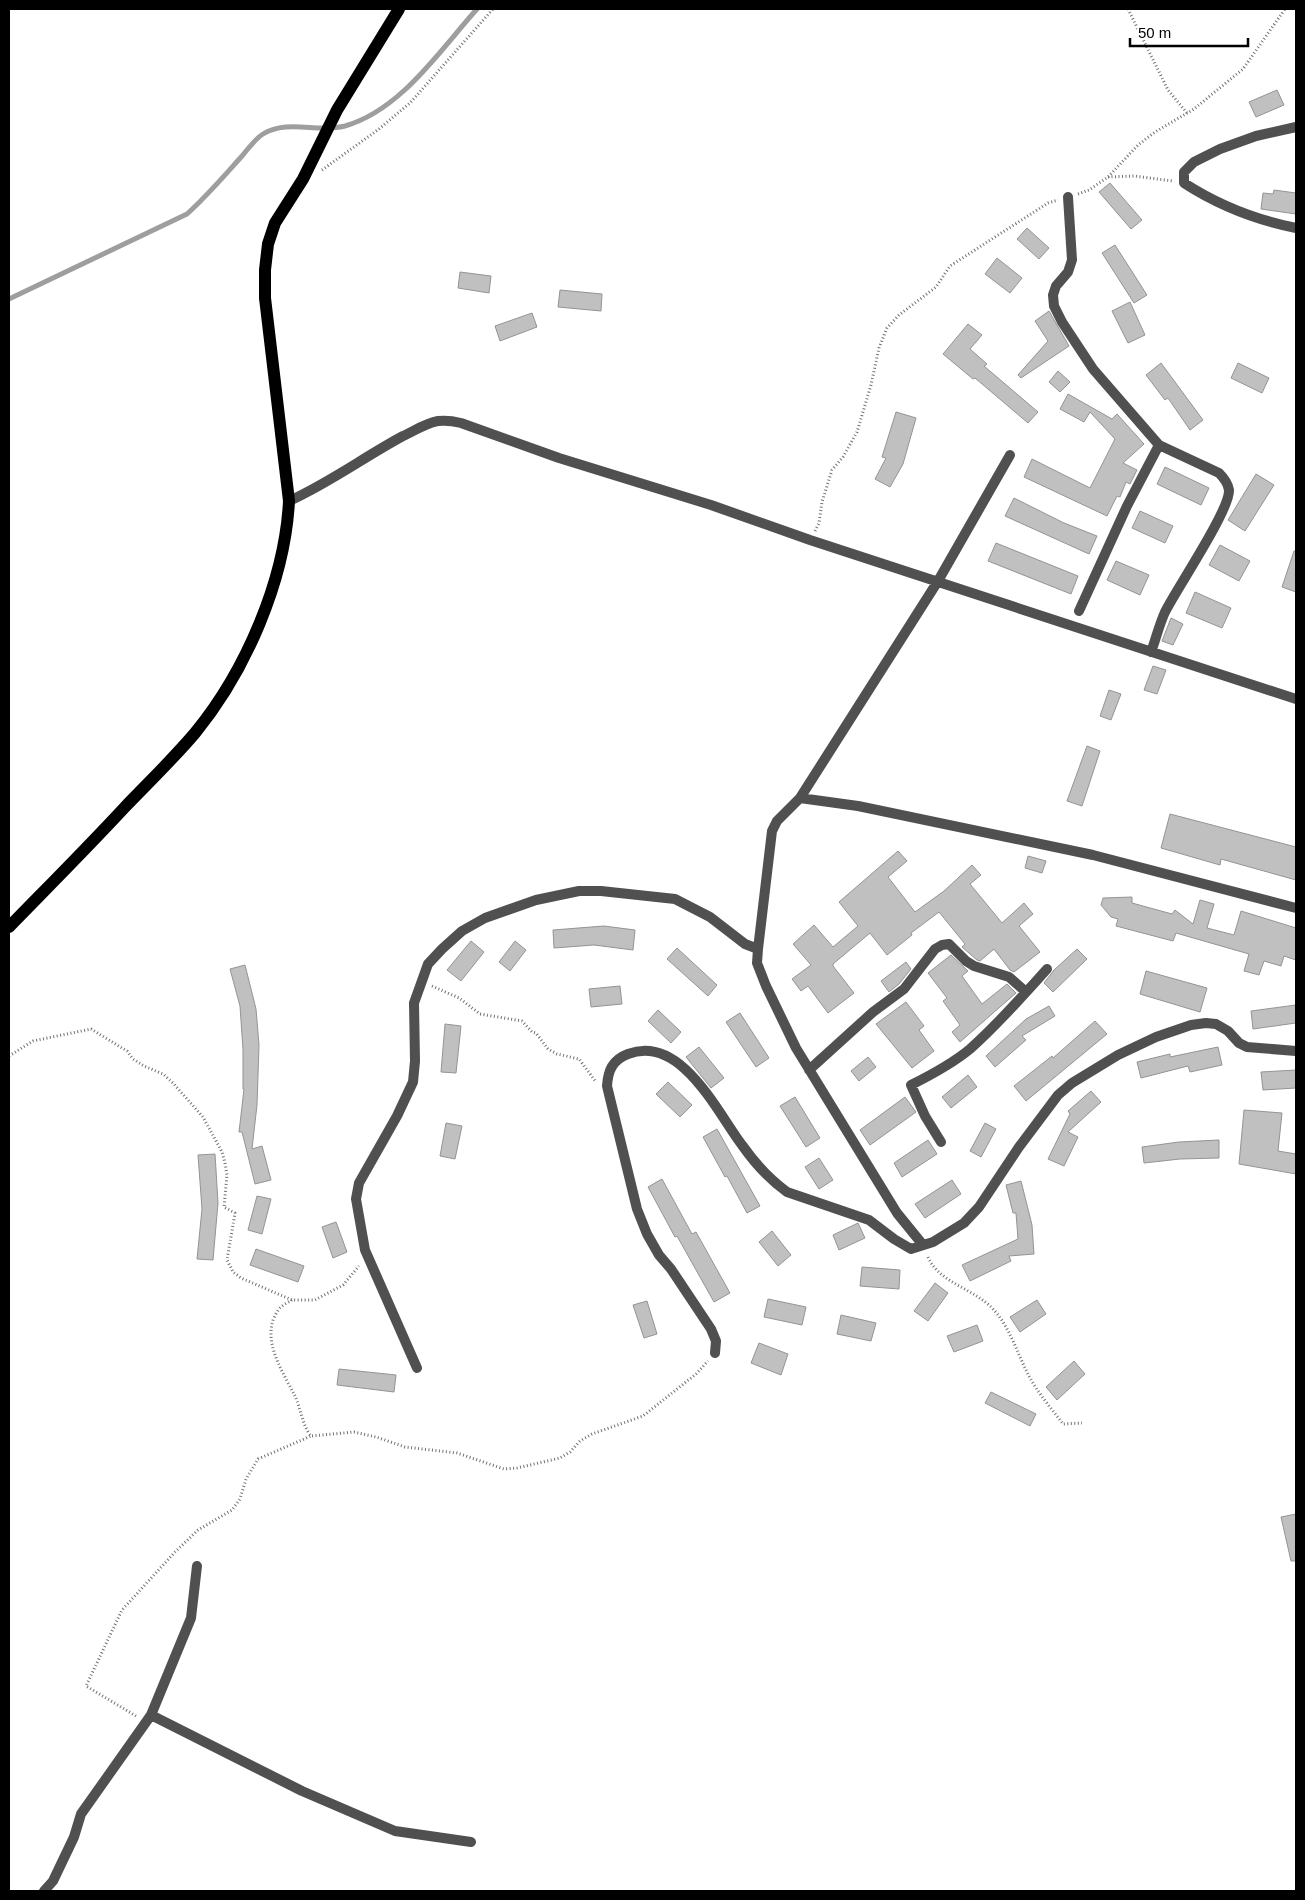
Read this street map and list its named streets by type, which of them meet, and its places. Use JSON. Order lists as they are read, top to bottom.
{
  "scale_bar": "50 m"
}
